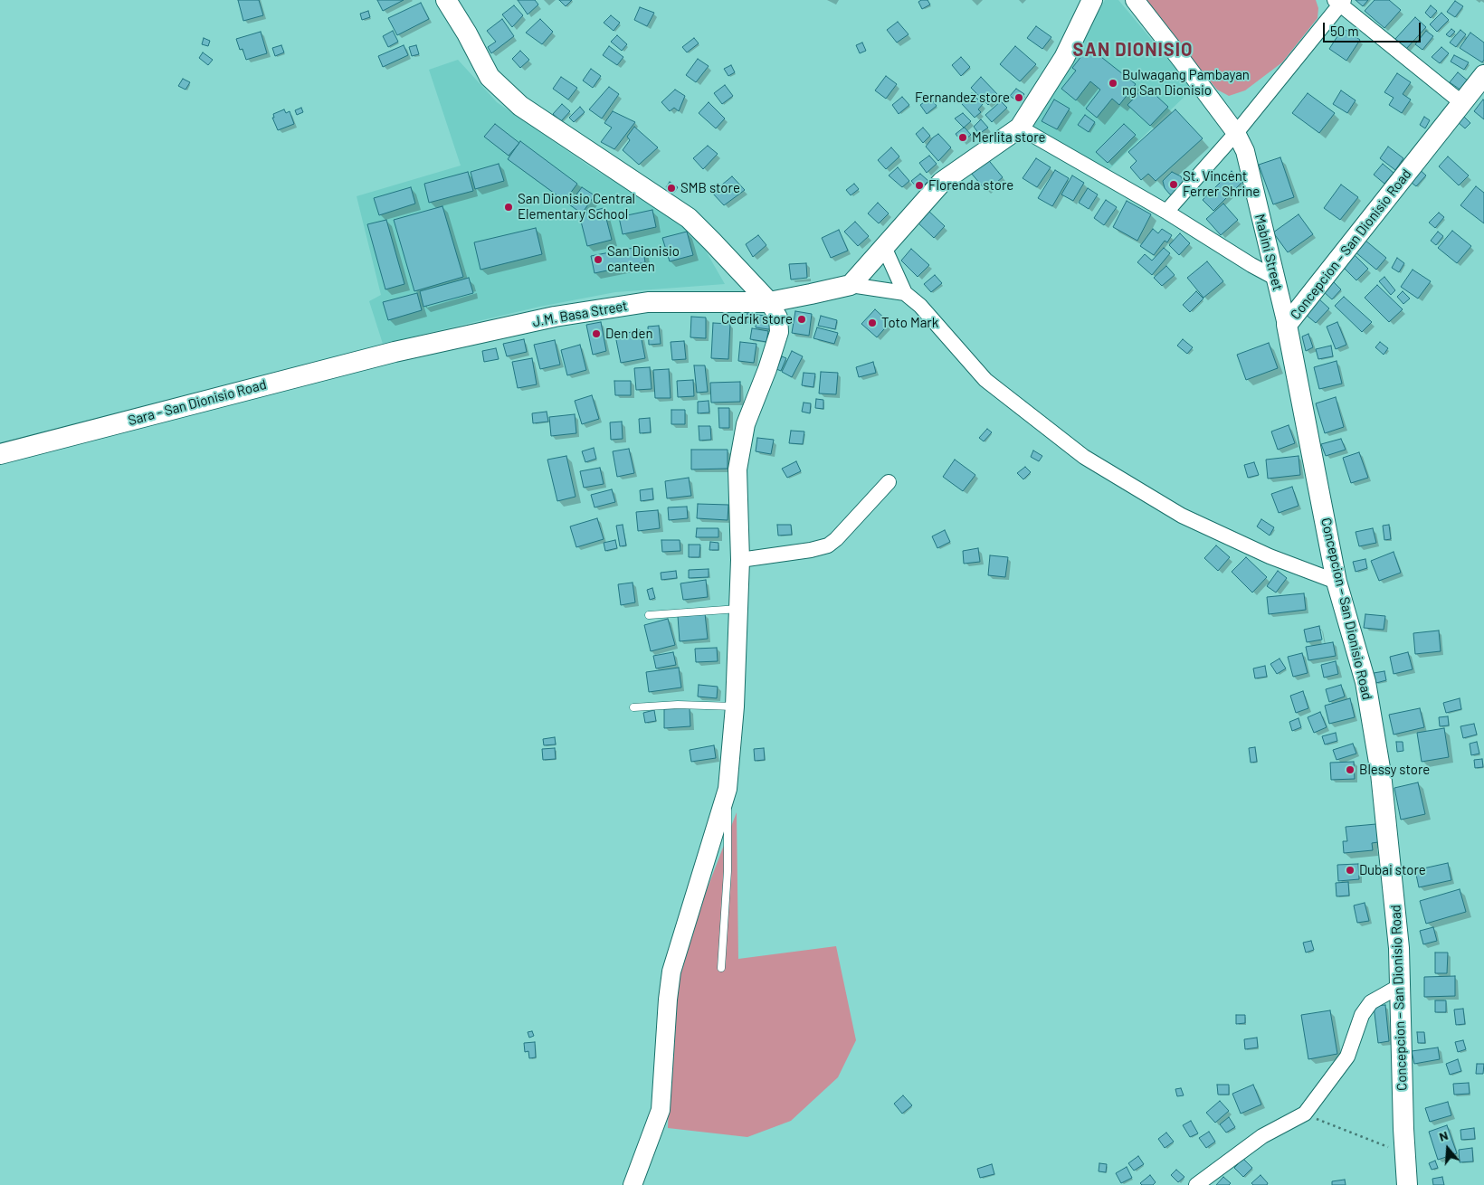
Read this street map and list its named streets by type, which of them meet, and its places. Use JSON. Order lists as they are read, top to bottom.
{
  "streets": {
    "main road": ["Concepcion – San Dionisio Road", "J.M. Basa Street", "Sara - San Dionisio Road"],
    "street": ["Mabini Street"]
  },
  "crossings": [
    ["Concepcion – San Dionisio Road", "Mabini Street"],
    ["J.M. Basa Street", "Sara - San Dionisio Road"]
  ],
  "districts": ["SAN DIONISIO"],
  "places": [
    "Bulwagang Pambayan ng San Dionisio",
    "Fernandez store",
    "Merlita store",
    "St. Vincent Ferrer Shrine",
    "Florenda store",
    "SMB store",
    "San Dionisio Central Elementary School",
    "San Dionisio canteen",
    "Cedrik store",
    "Toto Mark",
    "Den den",
    "Blessy store",
    "Dubai store"
  ],
  "scale_bar": "50 m",
  "north": "top"
}
